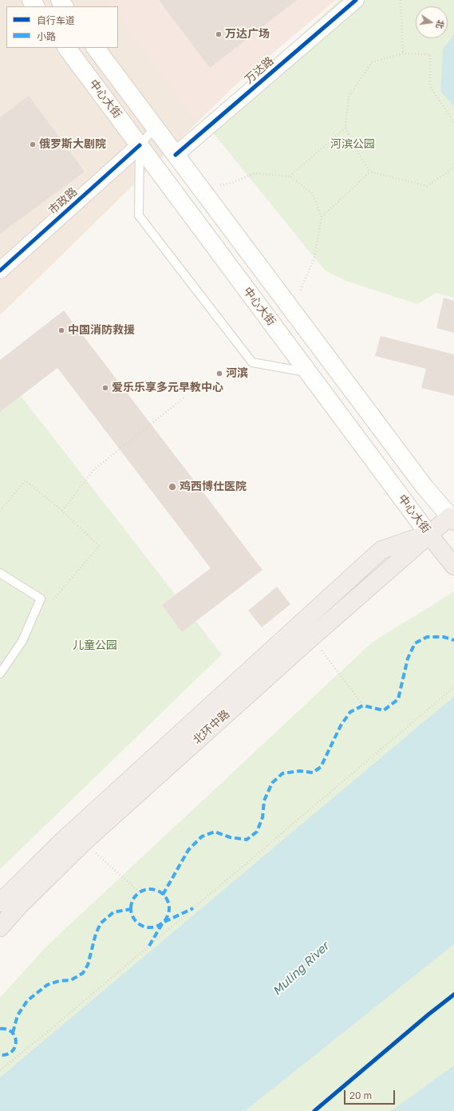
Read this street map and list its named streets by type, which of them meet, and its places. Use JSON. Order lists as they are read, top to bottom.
{
  "streets": {
    "highway": ["中心大街", "北环中路"],
    "street": ["万达路", "市政路"]
  },
  "crossings": [
    ["万达路", "中心大街"],
    ["中心大街", "市政路"],
    ["中心大街", "北环中路"]
  ],
  "water": ["Muling River"],
  "parks": ["河滨公园", "儿童公园"],
  "places": [
    "万达广场",
    "俄罗斯大剧院",
    "中国消防救援",
    "河滨",
    "爱乐乐享多元早教中心",
    "鸡西博仕医院"
  ],
  "legend": ["自行车道", "小路"],
  "scale_bar": "20 m",
  "north": "right"
}
